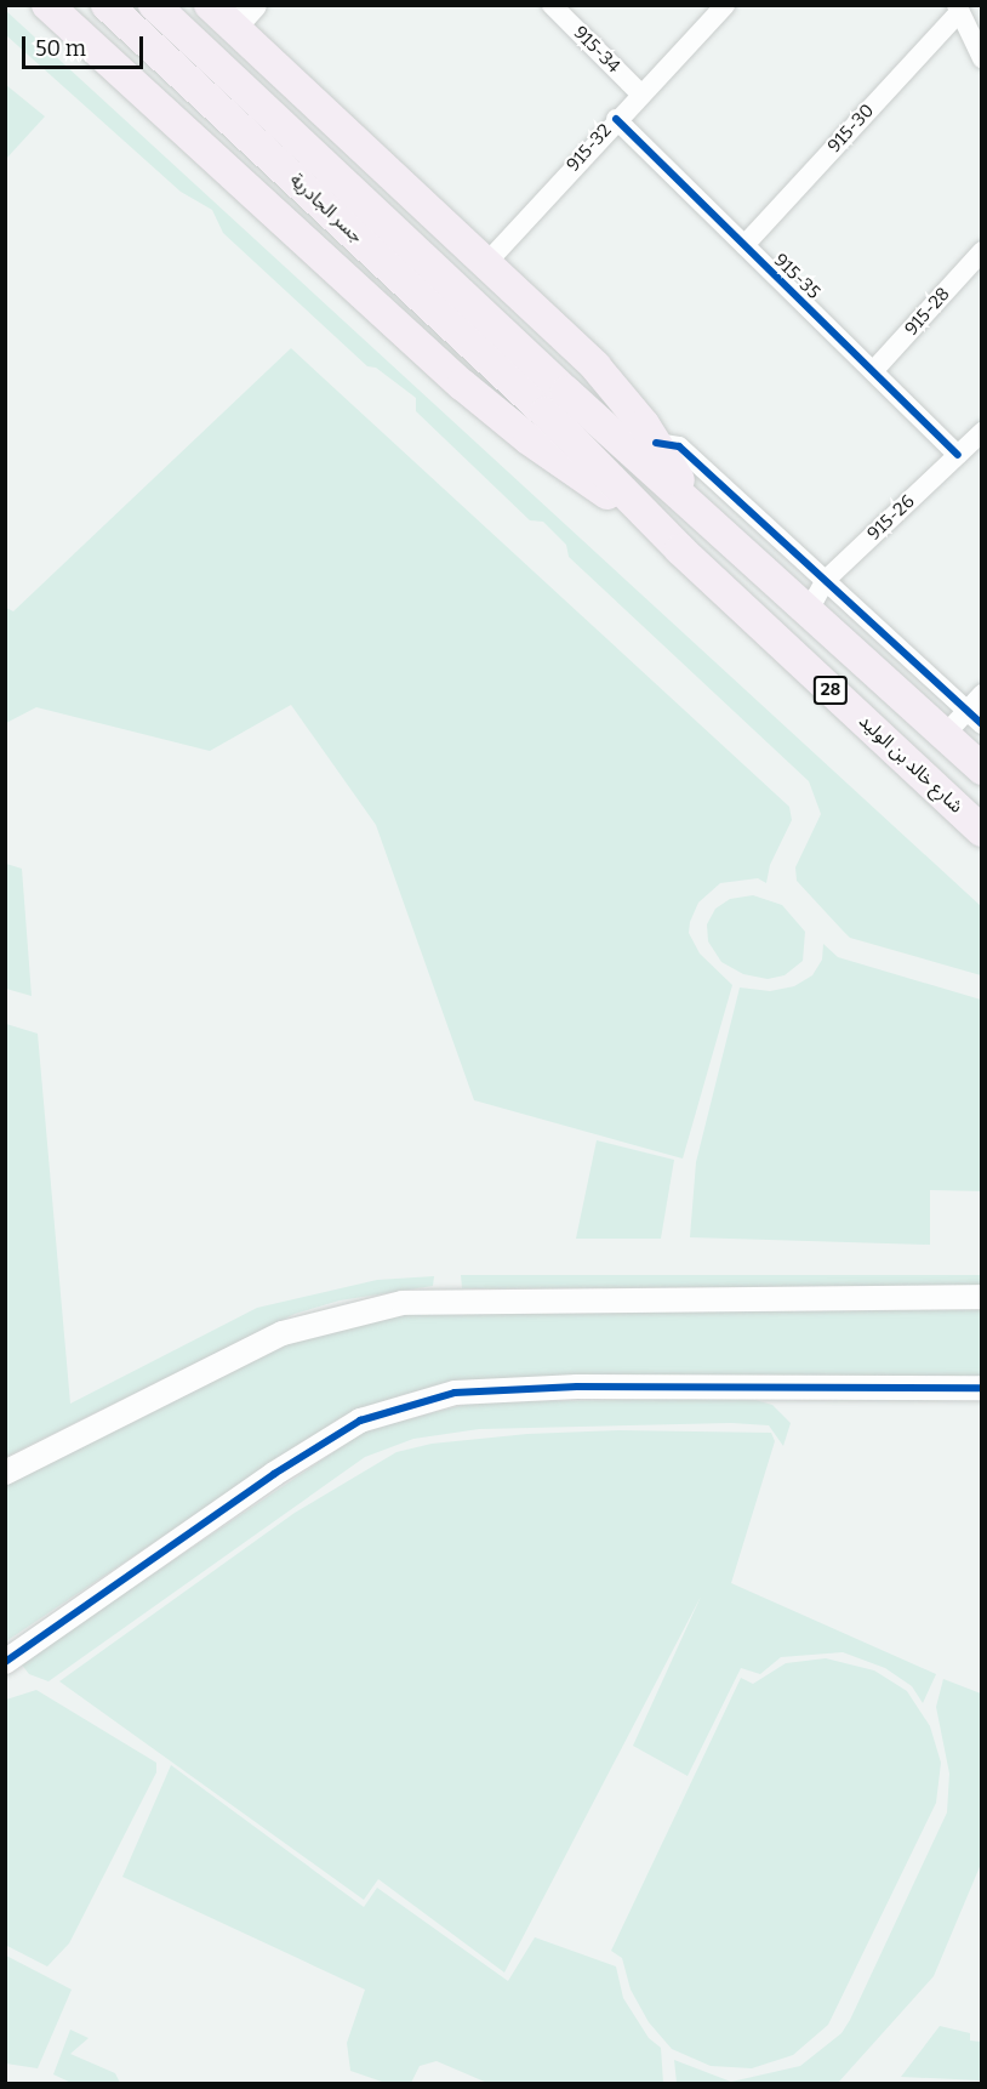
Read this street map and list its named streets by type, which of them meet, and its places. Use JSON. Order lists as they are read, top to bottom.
{
  "streets": {
    "main road": ["جسر الجادرية", "28", "شارع خالد بن الوليد"],
    "street": [
      "915-34",
      "915-30",
      "915-32",
      "915-35",
      "915-28",
      "915-26"
    ]
  },
  "crossings": [
    ["915-34", "915-32"],
    ["915-30", "915-35"],
    ["915-32", "915-35"],
    ["915-35", "915-28"],
    ["915-35", "915-26"],
    ["915-26", "28"]
  ],
  "scale_bar": "50 m"
}
